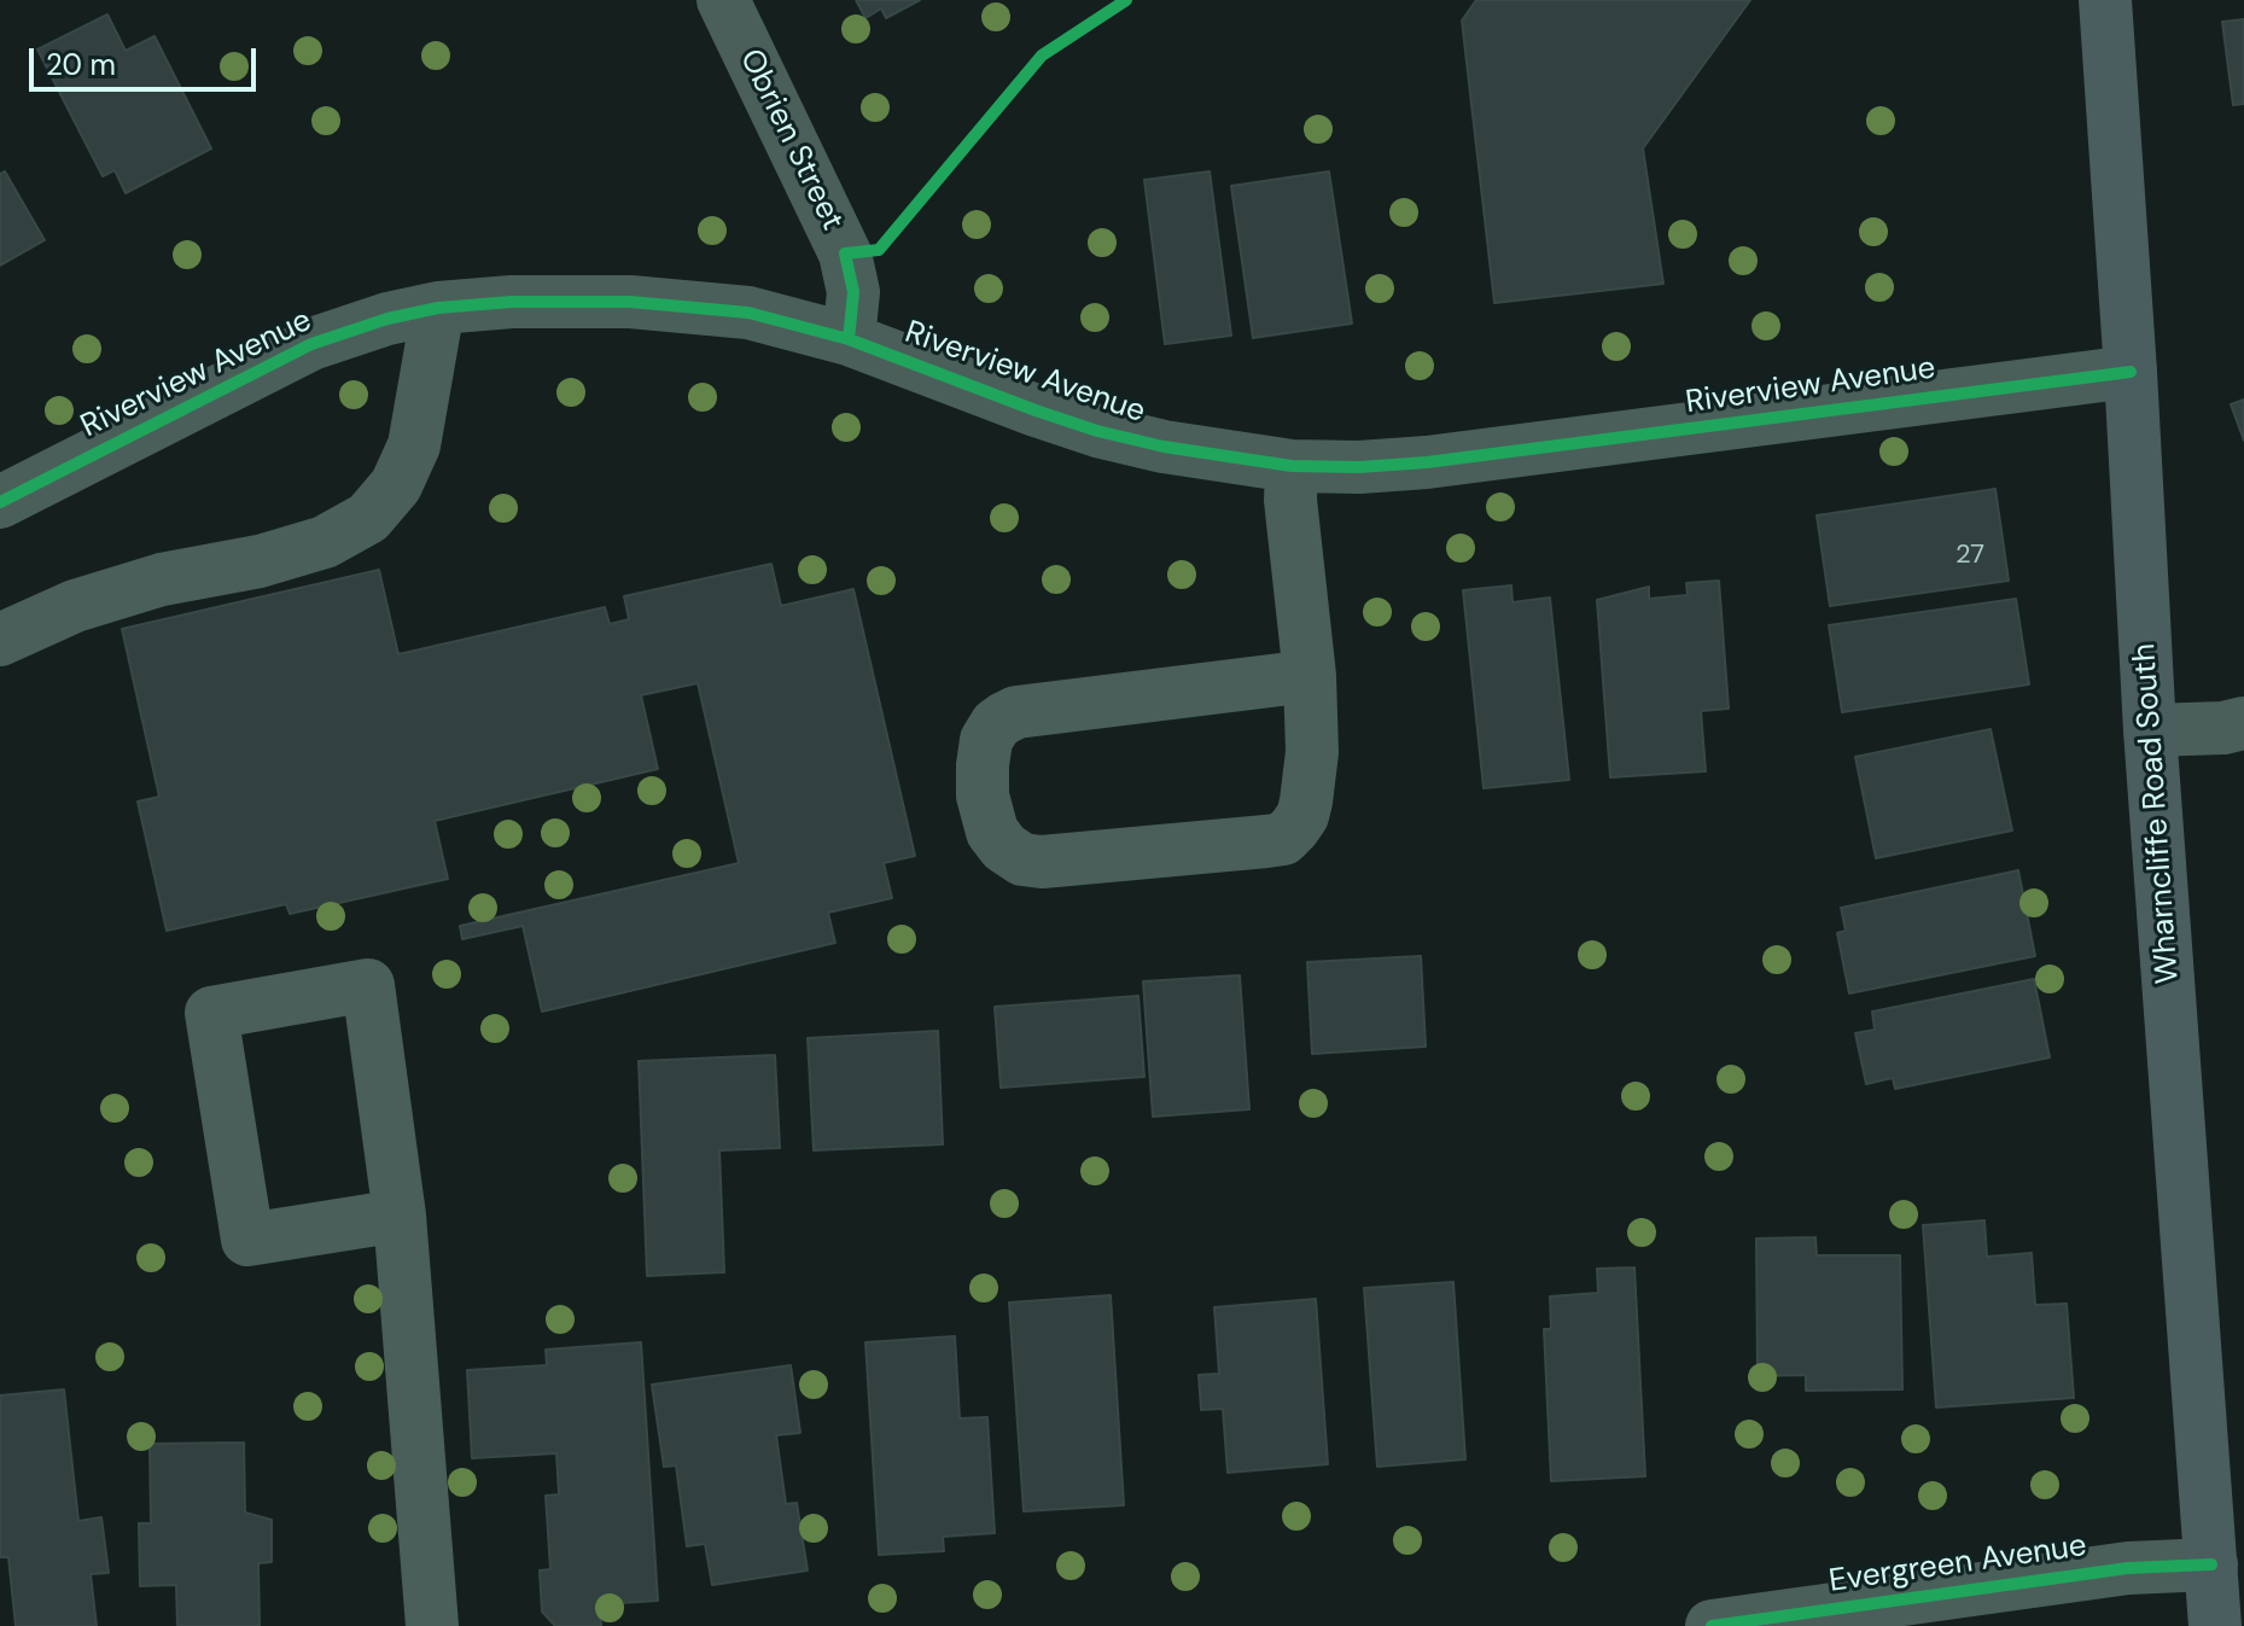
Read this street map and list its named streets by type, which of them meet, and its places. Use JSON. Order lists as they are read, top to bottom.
{
  "streets": {
    "main road": ["Wharncliffe Road South"],
    "street": ["Obrien Street", "Riverview Avenue", "Evergreen Avenue"]
  },
  "crossings": [
    ["Obrien Street", "Riverview Avenue"],
    ["Riverview Avenue", "Wharncliffe Road South"],
    ["Wharncliffe Road South", "Evergreen Avenue"]
  ],
  "house_numbers": ["27"],
  "scale_bar": "20 m"
}
